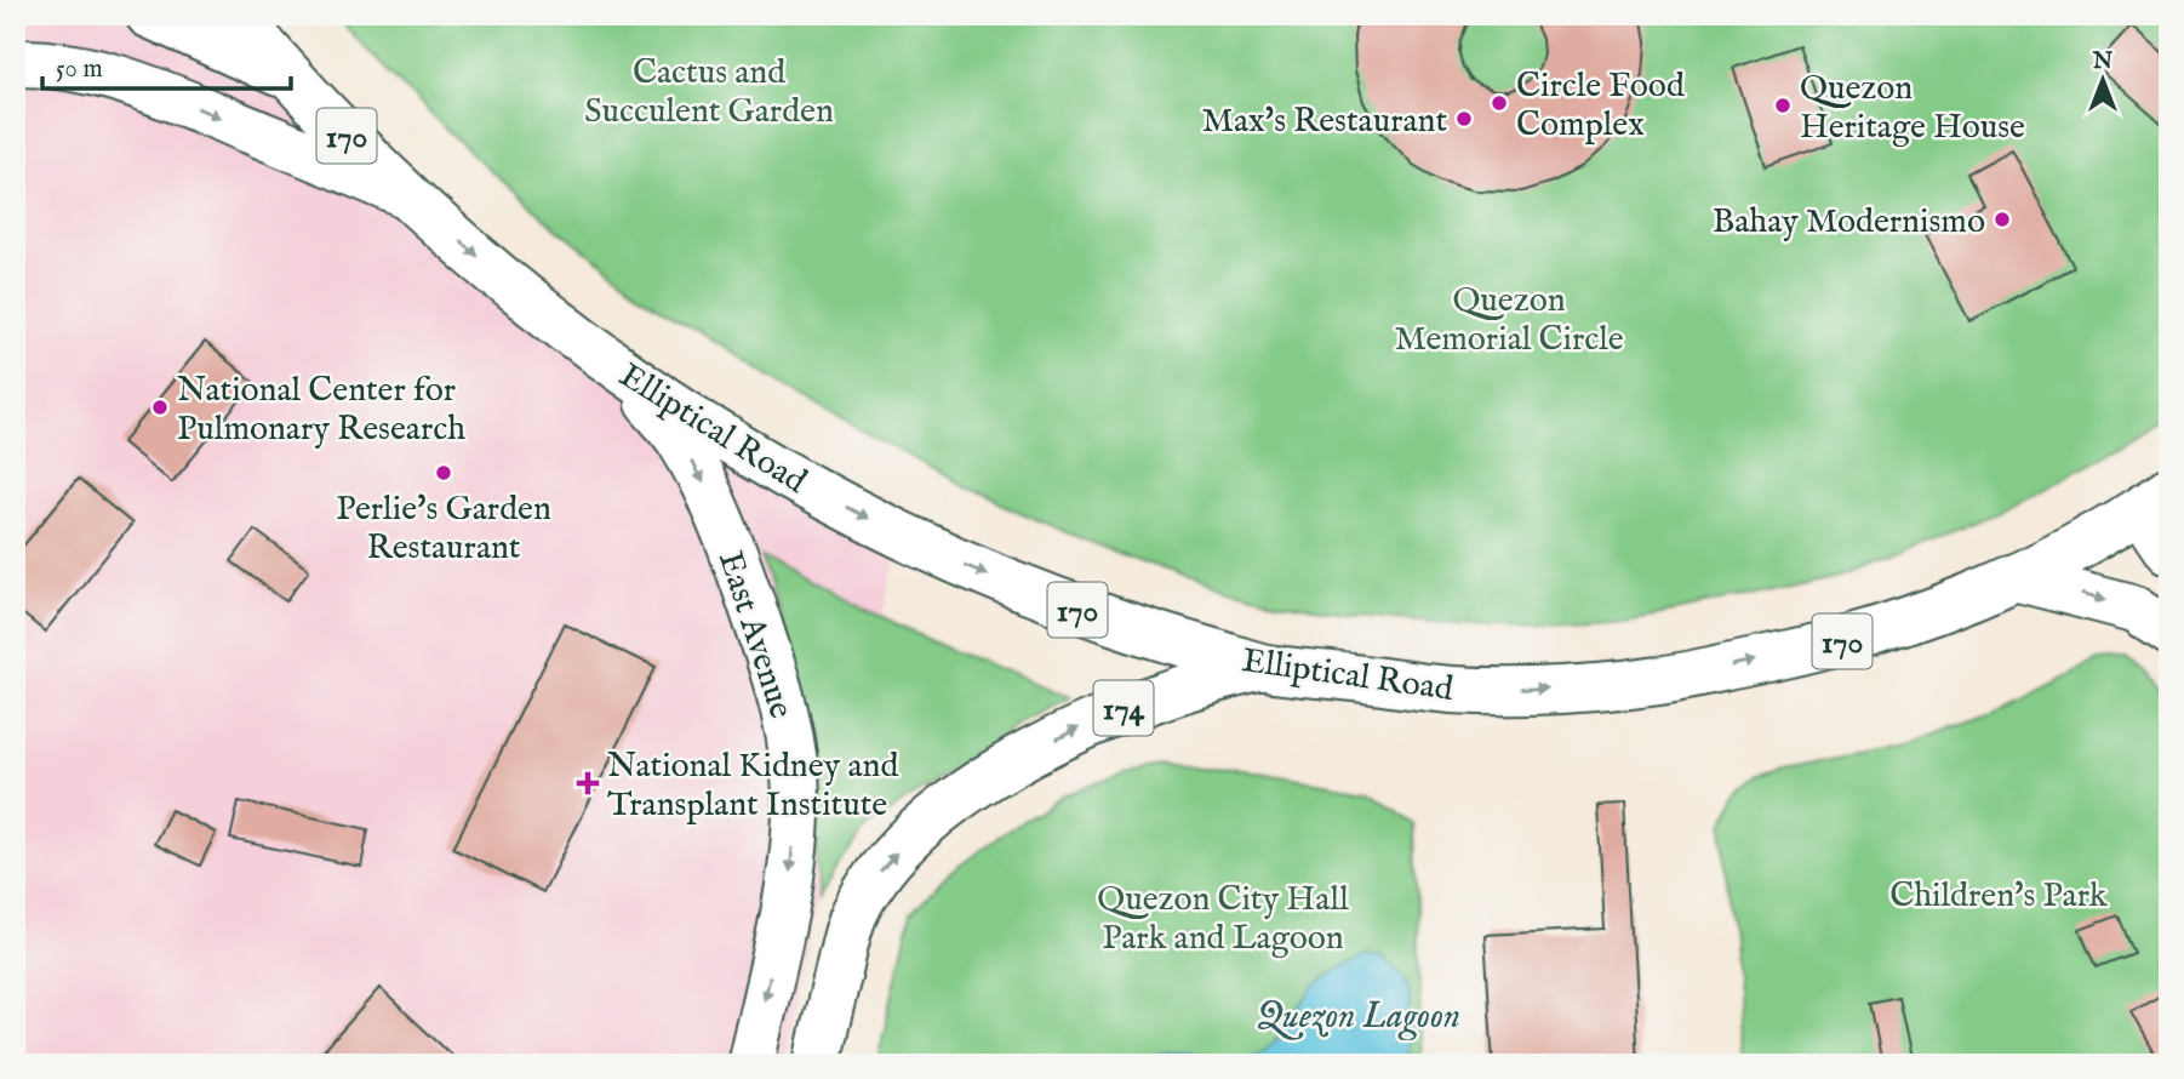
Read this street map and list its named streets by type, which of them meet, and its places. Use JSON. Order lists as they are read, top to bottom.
{
  "streets": {
    "main road": [
      "170",
      "Elliptical Road",
      "East Avenue",
      "174"
    ]
  },
  "crossings": [
    ["170", "Elliptical Road"],
    ["Elliptical Road", "East Avenue"],
    ["Elliptical Road", "174"]
  ],
  "one_way": ["Elliptical Road", "East Avenue"],
  "water": ["Quezon Lagoon"],
  "parks": [
    "Cactus and Succulent Garden",
    "Quezon Memorial Circle",
    "Children's Park",
    "Quezon City Hall Park and Lagoon"
  ],
  "places": {
    "other": [
      "Circle Food Complex",
      "Quezon Heritage House",
      "Max's Restaurant",
      "Bahay Modernismo",
      "National Center for Pulmonary Research",
      "Perlie's Garden Restaurant"
    ],
    "health": ["National Kidney and Transplant Institute"]
  },
  "scale_bar": "50 m",
  "north": "top"
}
